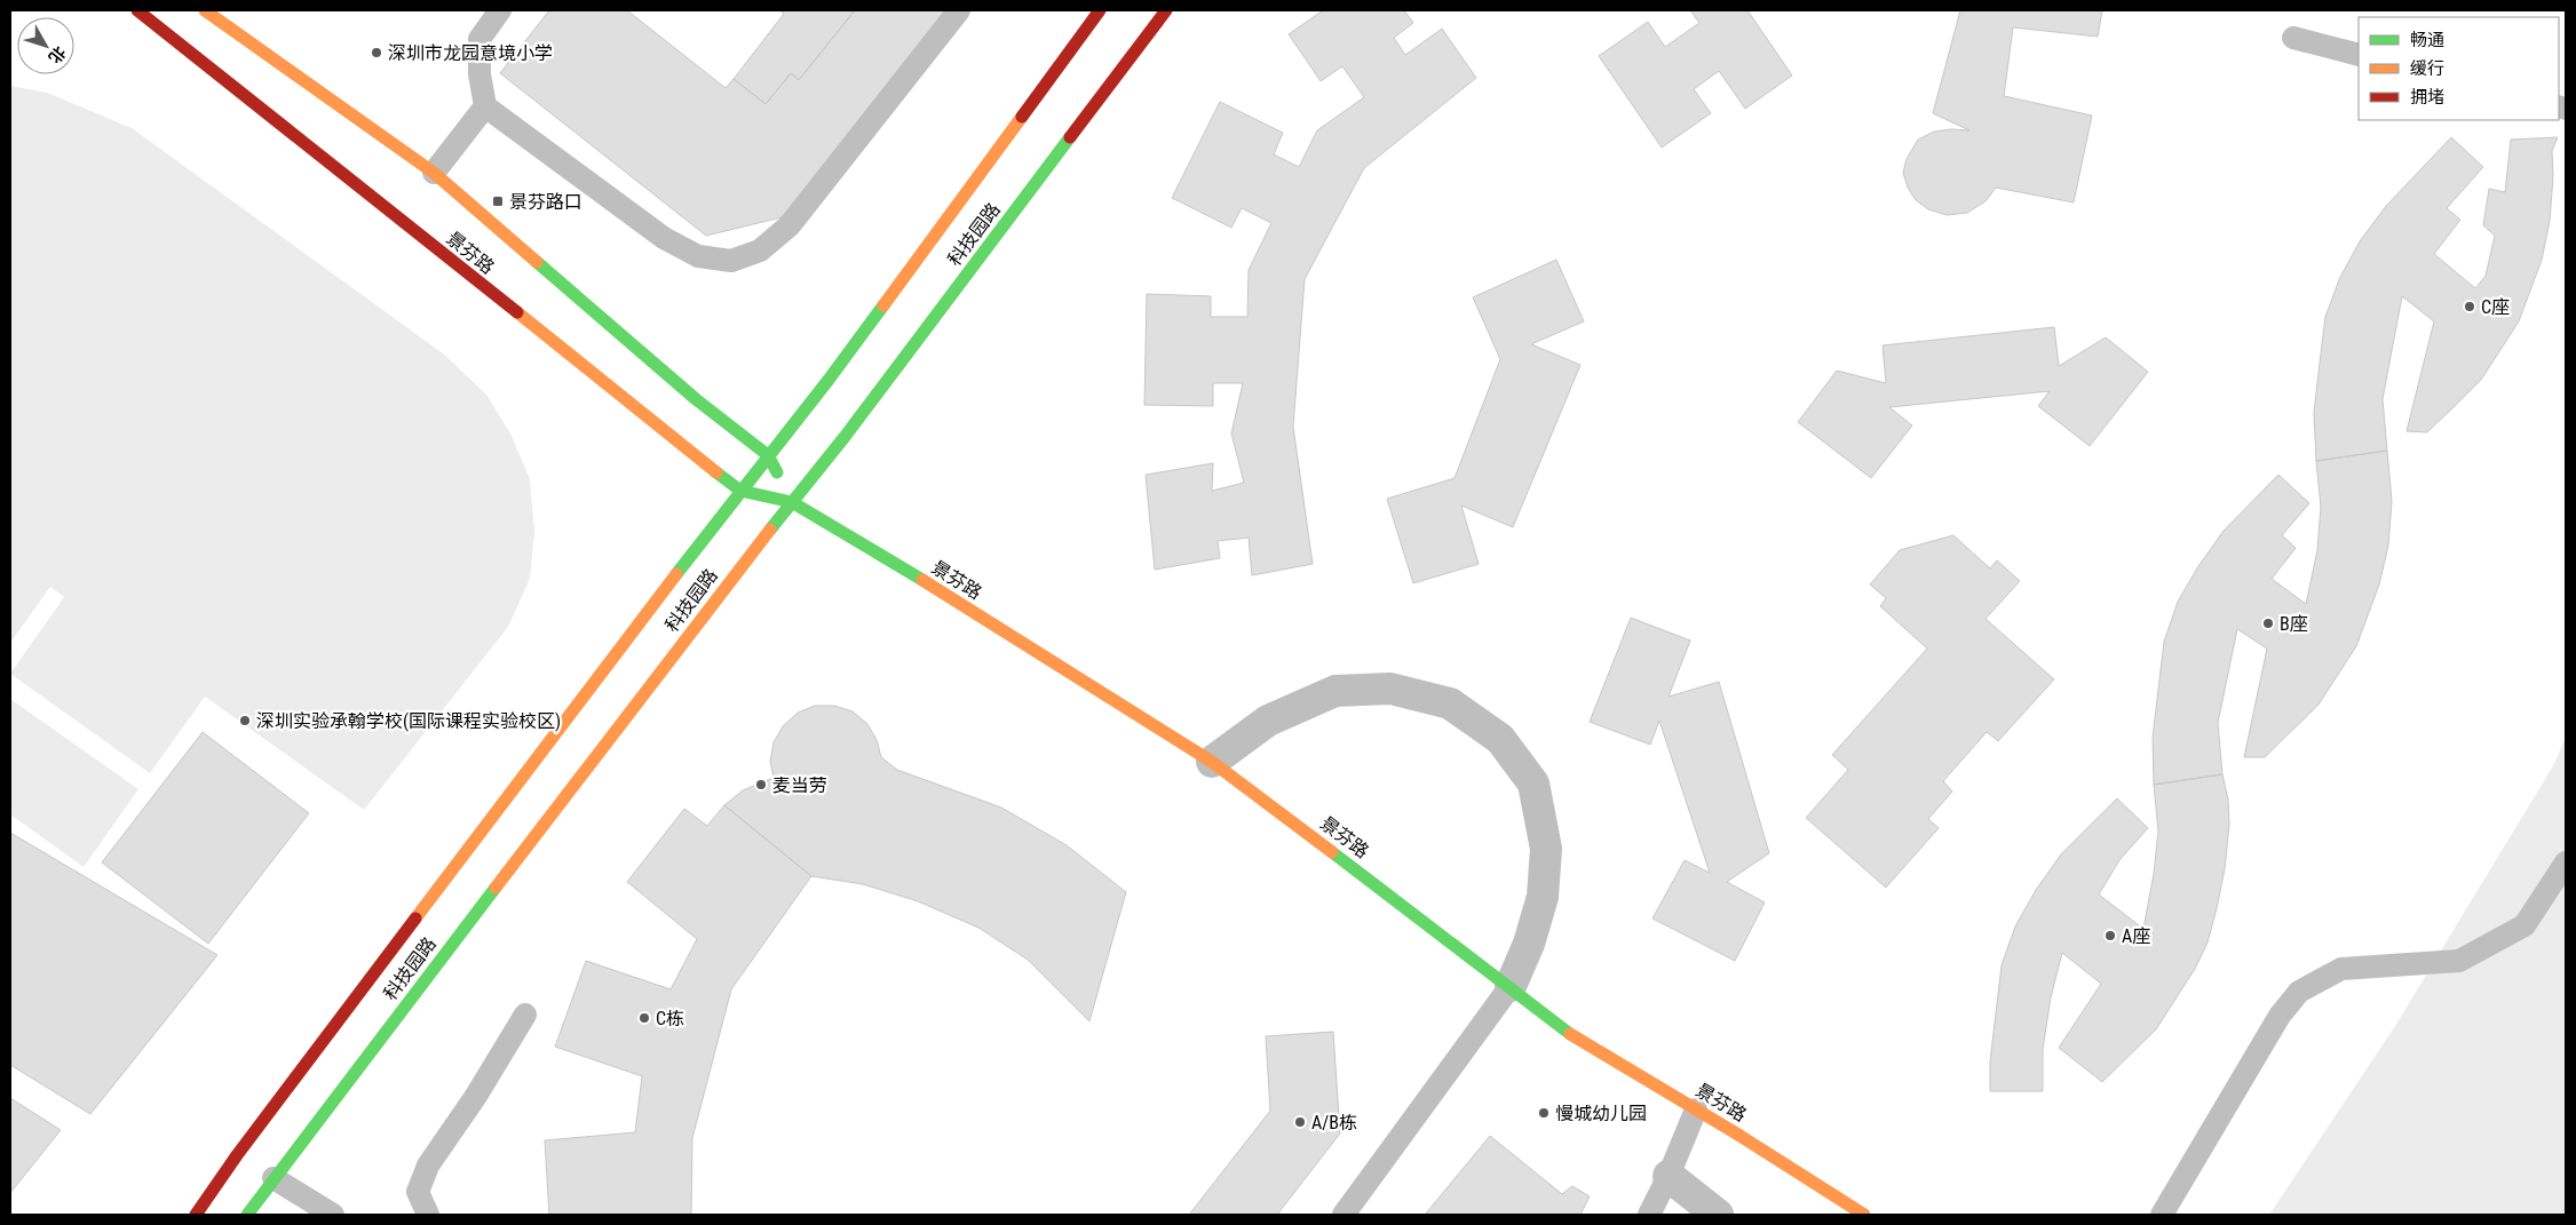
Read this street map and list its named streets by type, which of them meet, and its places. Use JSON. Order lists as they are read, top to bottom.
{
  "streets": {
    "main road": ["科技园路", "景芬路"]
  },
  "crossings": [
    ["科技园路", "景芬路"]
  ],
  "places": {
    "other": [
      "深圳市龙园意境小学",
      "C座",
      "B座",
      "深圳实验承翰学校(国际课程实验校区)",
      "麦当劳",
      "A座",
      "C栋",
      "慢城幼儿园",
      "A/B栋"
    ],
    "transit": ["景芬路口"]
  },
  "legend": ["畅通", "缓行", "拥堵"],
  "north": "bottom right"
}
